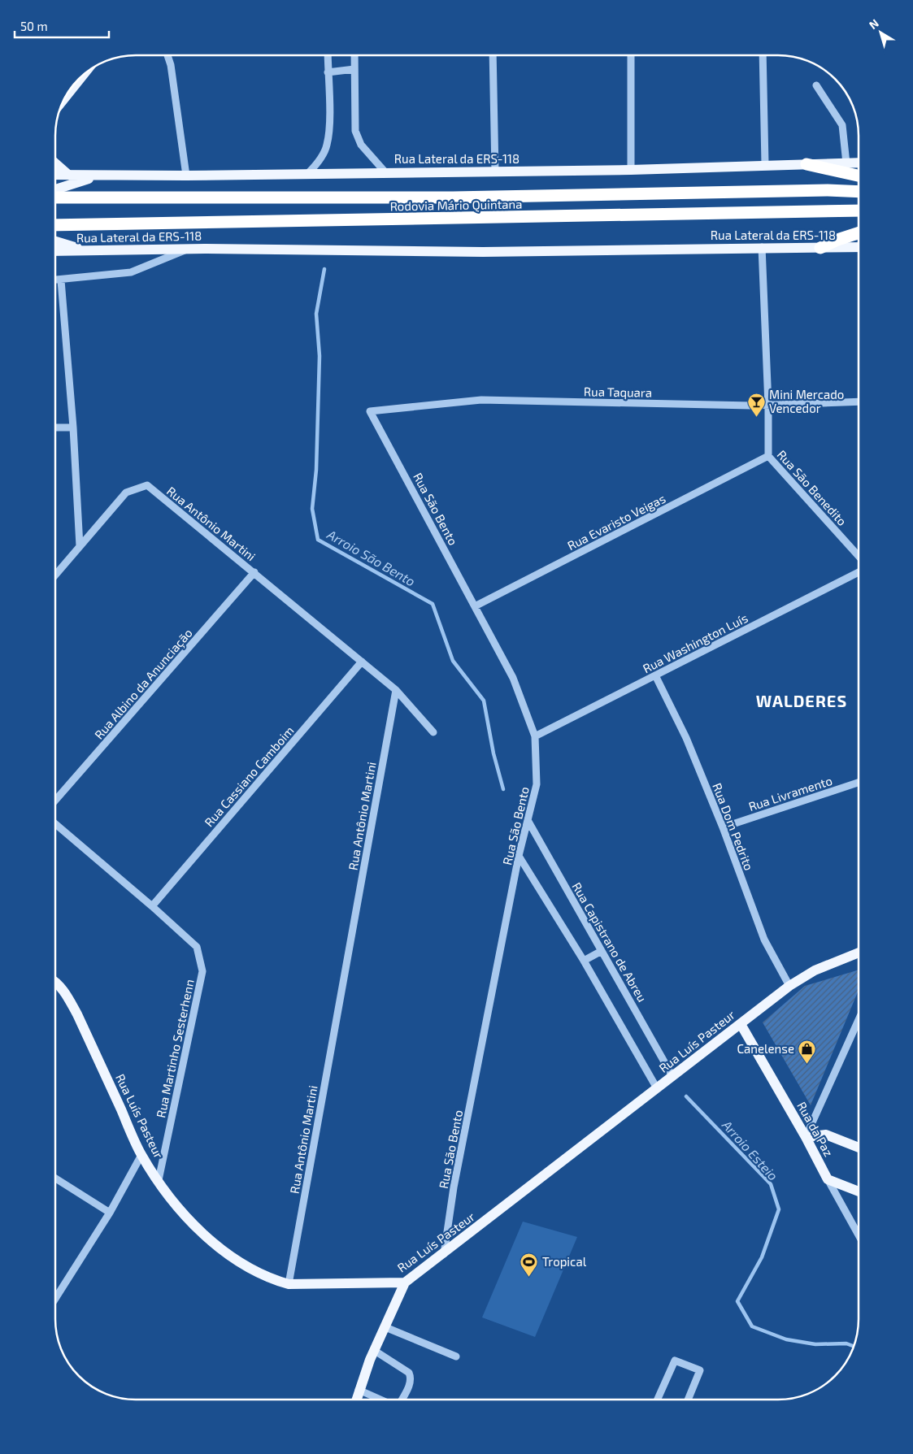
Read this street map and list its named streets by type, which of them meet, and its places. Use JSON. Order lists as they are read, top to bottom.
{
  "streets": {
    "highway": ["Rodovia Mário Quintana"],
    "main road": ["Rua Lateral da ERS-118", "Rua Luís Pasteur", "Rua da Paz"],
    "street": [
      "Rua Taquara",
      "Rua São Benedito",
      "Rua São Bento",
      "Rua Evaristo Veigas",
      "Rua Antônio Martini",
      "Rua Washington Luís",
      "Rua Albino da Anunciação",
      "Rua Cassiano Camboim",
      "Rua Livramento",
      "Rua Dom Pedrito",
      "Rua Capistrano de Abreu",
      "Rua Martinho Sesterhenn"
    ]
  },
  "crossings": [
    ["Rua Lateral da ERS-118", "Rua São Benedito"],
    ["Rua Taquara", "Rua São Benedito"],
    ["Rua Taquara", "Rua São Bento"],
    ["Rua São Benedito", "Rua Evaristo Veigas"],
    ["Rua São Bento", "Rua Evaristo Veigas"],
    ["Rua São Bento", "Rua Washington Luís"],
    ["Rua São Bento", "Rua Capistrano de Abreu"],
    ["Rua São Bento", "Rua Luís Pasteur"],
    ["Rua Antônio Martini", "Rua Albino da Anunciação"],
    ["Rua Antônio Martini", "Rua Cassiano Camboim"],
    ["Rua Antônio Martini", "Rua Luís Pasteur"],
    ["Rua Washington Luís", "Rua Dom Pedrito"],
    ["Rua Cassiano Camboim", "Rua Martinho Sesterhenn"],
    ["Rua Livramento", "Rua Dom Pedrito"],
    ["Rua Dom Pedrito", "Rua Luís Pasteur"],
    ["Rua Capistrano de Abreu", "Rua Luís Pasteur"],
    ["Rua Luís Pasteur", "Rua Martinho Sesterhenn"],
    ["Rua Luís Pasteur", "Rua da Paz"]
  ],
  "districts": ["WALDERES"],
  "water": ["Arroio São Bento", "Arroio Esteio"],
  "places": {
    "bar": ["Mini Mercado Vencedor"],
    "shop": ["Canelense"],
    "sports": ["Tropical"]
  },
  "scale_bar": "50 m",
  "north": "top left"
}
